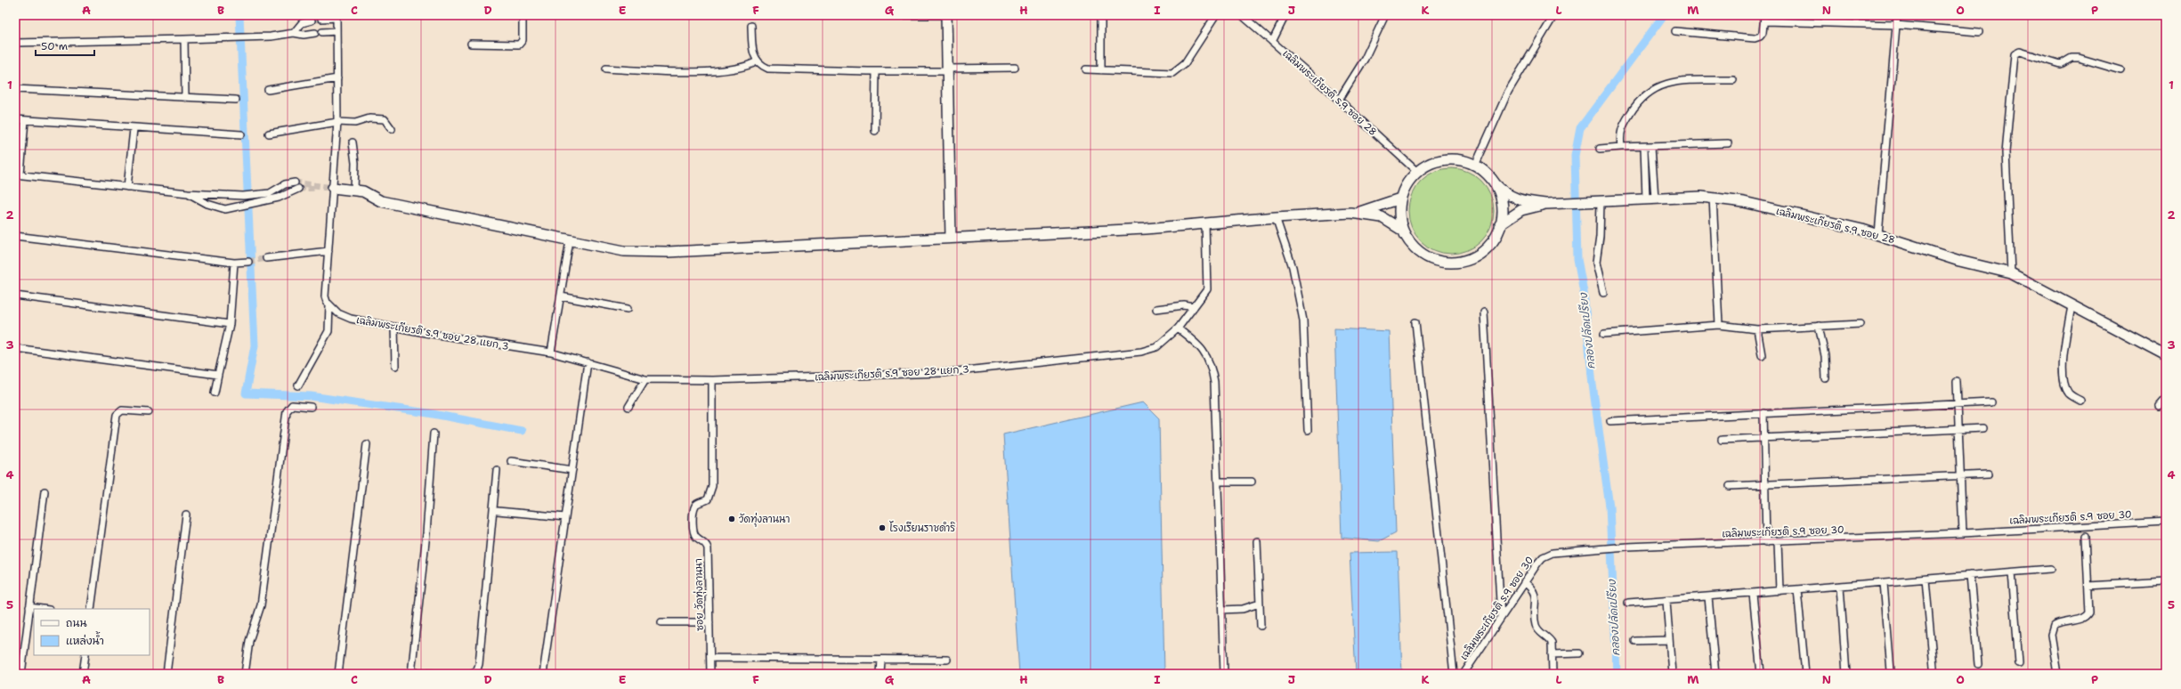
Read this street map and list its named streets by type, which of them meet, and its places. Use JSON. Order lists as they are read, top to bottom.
{
  "streets": {
    "main road": ["เฉลิมพระเกียรติ ร.9 ซอย 28"],
    "street": ["เฉลิมพระเกียรติ ร.9 ซอย 28 แยก 3", "เฉลิมพระเกียรติ ร.9 ซอย 30", "ซอย วัดทุ่งลานนา"]
  },
  "crossings": [
    ["เฉลิมพระเกียรติ ร.9 ซอย 28 แยก 3", "ซอย วัดทุ่งลานนา"]
  ],
  "water": ["คลองปลัดเปรียง"],
  "places": ["วัดทุ่งลานนา", "โรงเรียนราชดำริ"],
  "legend": ["ถนน", "แหล่งน้ำ"],
  "scale_bar": "50 m",
  "grid": {
    "columns": [
      "A",
      "B",
      "C",
      "D",
      "E",
      "F",
      "G",
      "H",
      "I",
      "J",
      "K",
      "L",
      "M",
      "N",
      "O",
      "P"
    ],
    "rows": [
      "1",
      "2",
      "3",
      "4",
      "5"
    ]
  }
}
